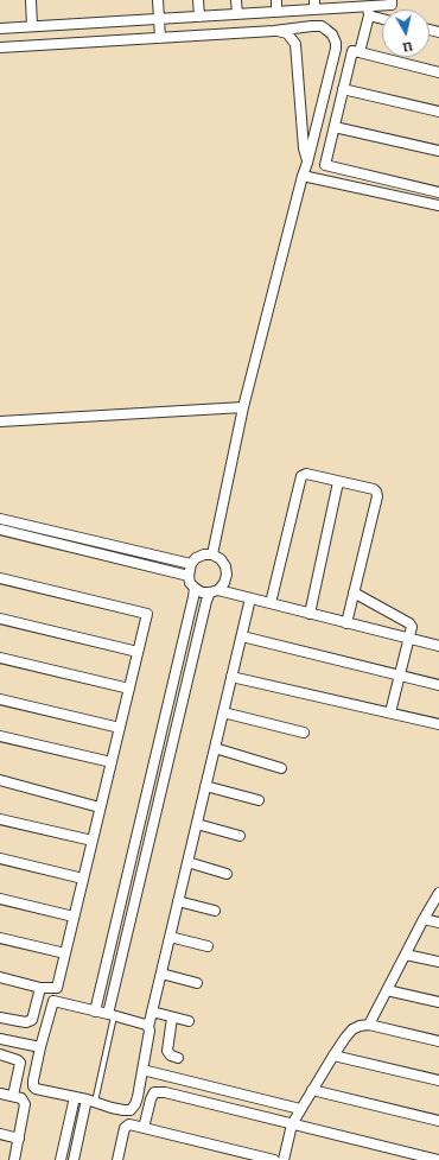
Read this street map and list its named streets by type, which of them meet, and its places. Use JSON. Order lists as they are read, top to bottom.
{
  "north": "bottom"
}
